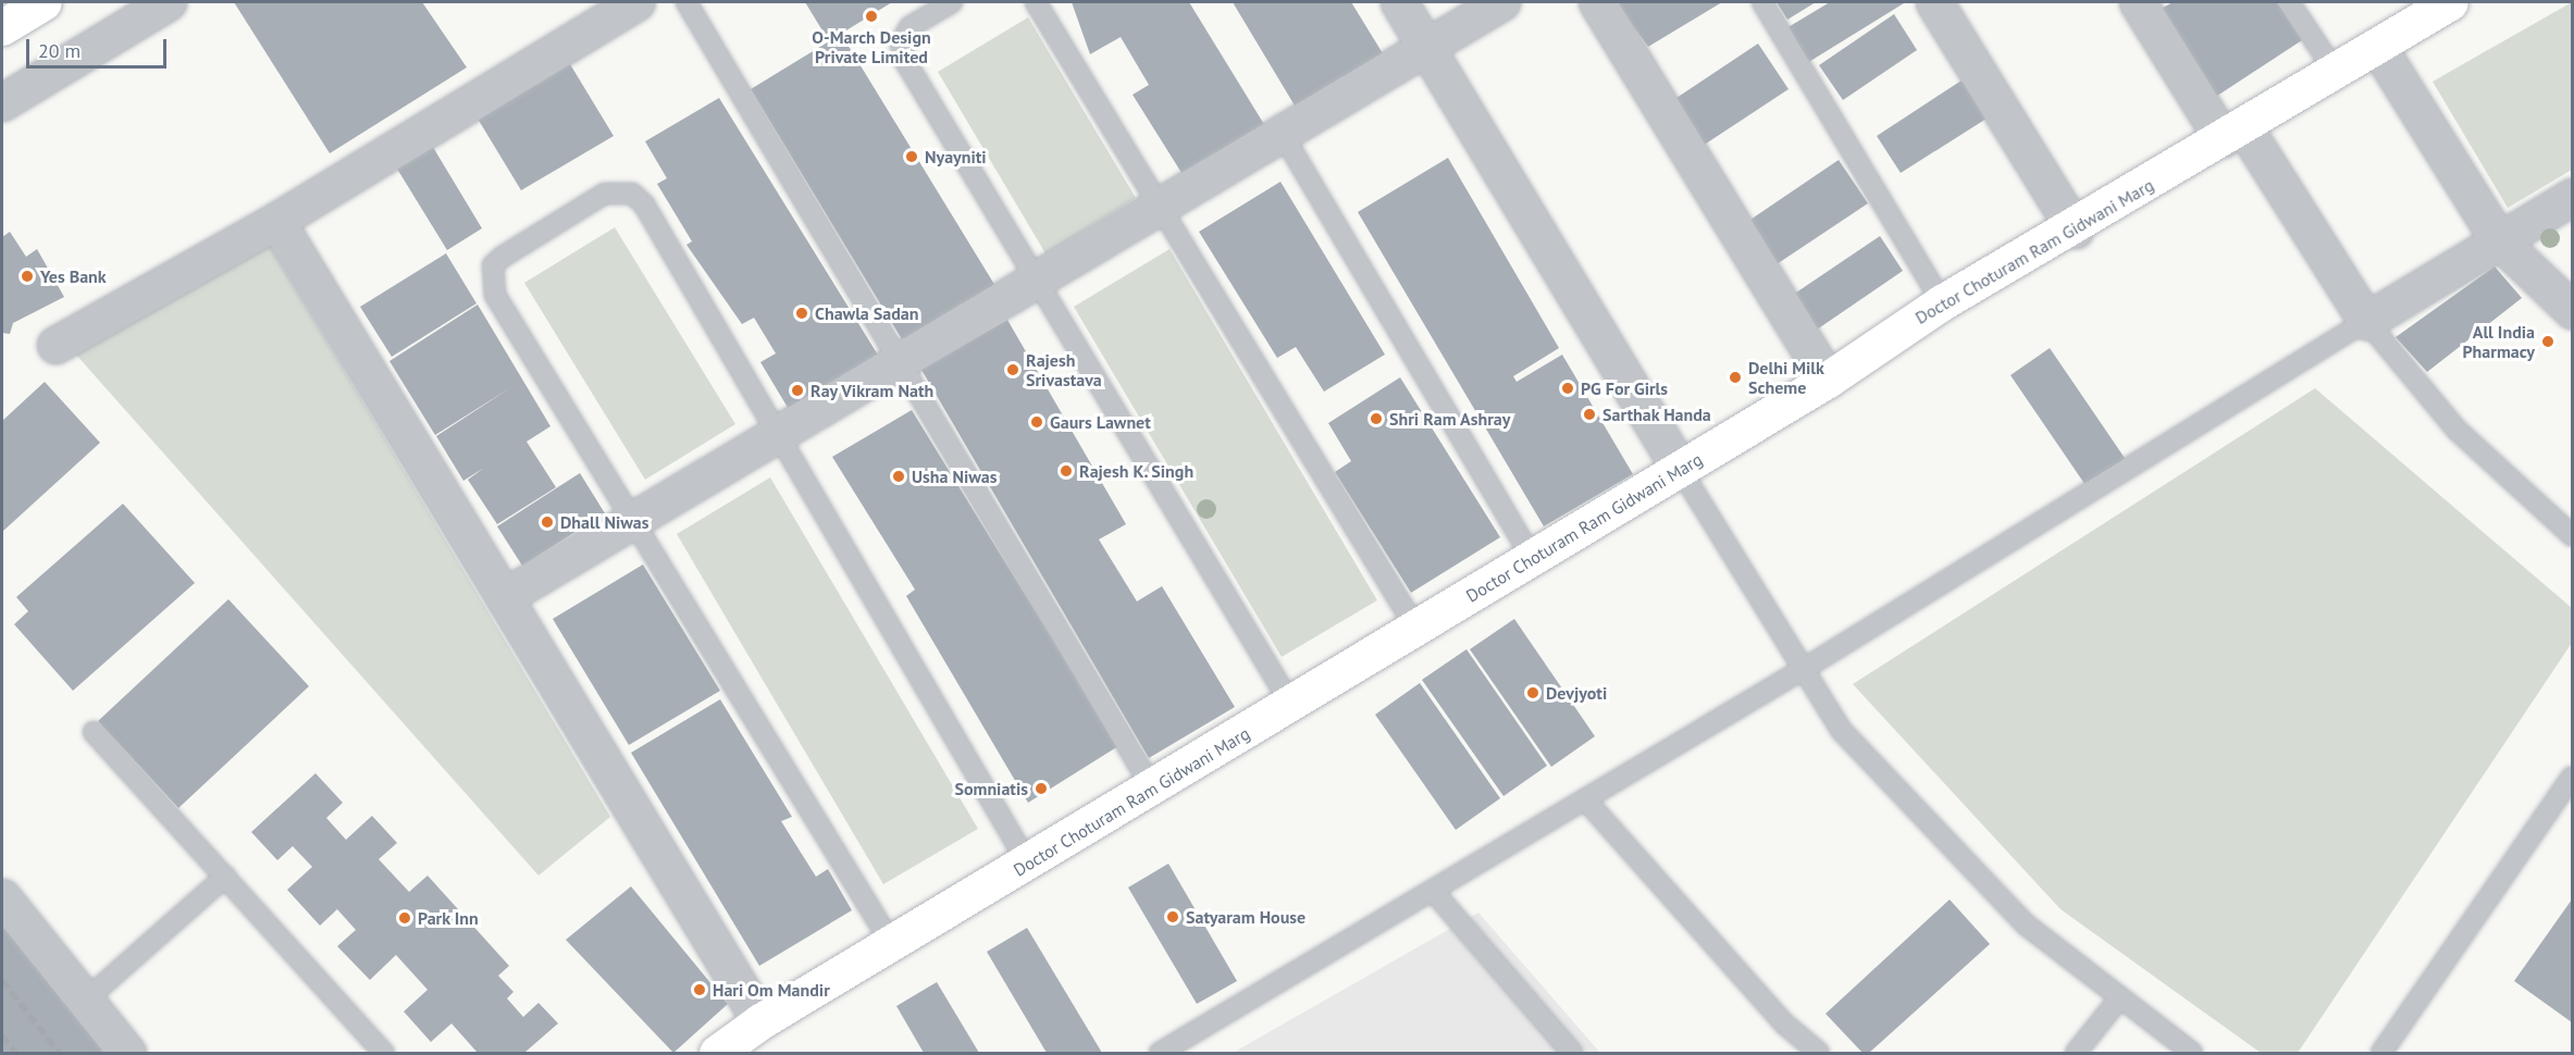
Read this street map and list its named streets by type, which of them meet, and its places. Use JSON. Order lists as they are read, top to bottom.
{
  "streets": {
    "street": ["Doctor Choturam Ram Gidwani Marg"]
  },
  "places": [
    "O-March Design Private Limited",
    "Nyayniti",
    "Yes Bank",
    "Chawla Sadan",
    "All India Pharmacy",
    "Rajesh Srivastava",
    "Delhi Milk Scheme",
    "PG For Girls",
    "Ray Vikram Nath",
    "Sarthak Handa",
    "Shri Ram Ashray",
    "Gaurs Lawnet",
    "Rajesh K. Singh",
    "Usha Niwas",
    "Dhall Niwas",
    "Devjyoti",
    "Somniatis",
    "Satyaram House",
    "Park Inn",
    "Hari Om Mandir"
  ],
  "scale_bar": "20 m"
}
